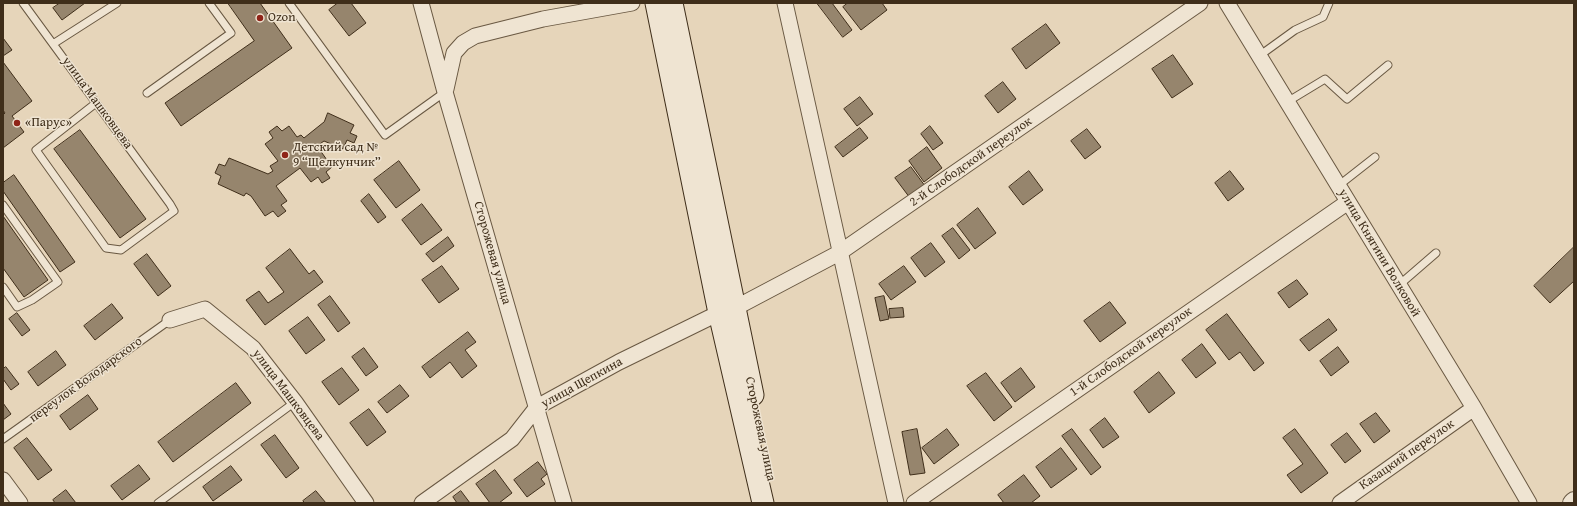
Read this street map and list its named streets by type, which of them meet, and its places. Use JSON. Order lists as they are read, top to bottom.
{
  "streets": {
    "main road": ["Сторожевая улица"],
    "street": [
      "улица Машковцева",
      "2-й Слободской переулок",
      "улица Княгини Волковой",
      "1-й Слободской переулок",
      "улица Щепкина",
      "Казацкий переулок"
    ],
    "lane": ["переулок Володарского"]
  },
  "crossings": [
    ["улица Машковцева", "переулок Володарского"],
    ["2-й Слободской переулок", "Сторожевая улица"],
    ["2-й Слободской переулок", "улица Щепкина"],
    ["Сторожевая улица", "улица Щепкина"],
    ["улица Княгини Волковой", "1-й Слободской переулок"],
    ["улица Княгини Волковой", "Казацкий переулок"]
  ],
  "places": ["Ozon", "«Парус»", "Детский сад № 9 “Щелкунчик”"]
}
